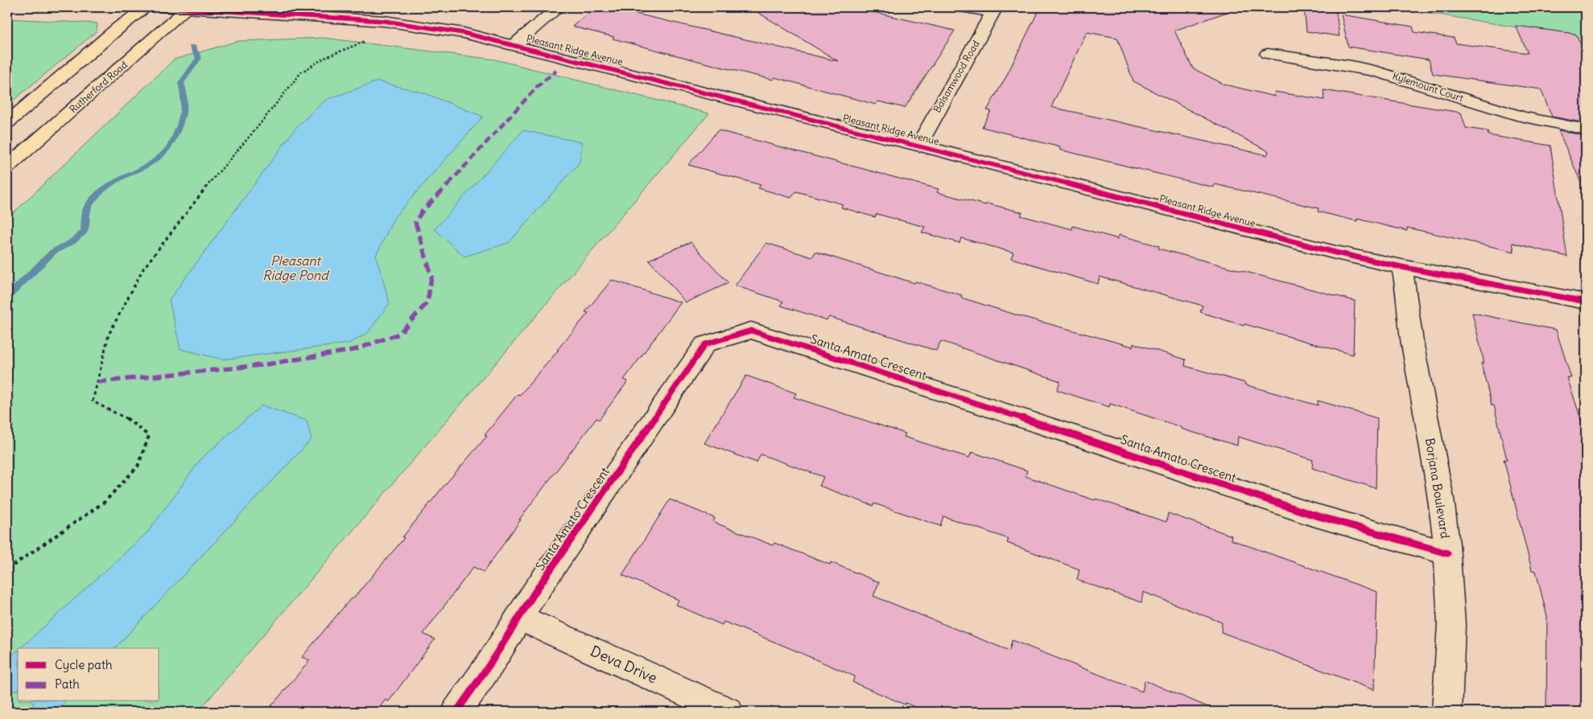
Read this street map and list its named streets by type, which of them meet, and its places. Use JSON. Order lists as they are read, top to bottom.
{
  "streets": {
    "main road": ["Rutherford Road"],
    "street": [
      "Pleasant Ridge Avenue",
      "Balsamwood Road",
      "Kylemount Court",
      "Santa Amato Crescent",
      "Borjana Boulevard",
      "Deva Drive"
    ]
  },
  "crossings": [
    ["Pleasant Ridge Avenue", "Balsamwood Road"],
    ["Pleasant Ridge Avenue", "Rutherford Road"],
    ["Pleasant Ridge Avenue", "Borjana Boulevard"],
    ["Santa Amato Crescent", "Borjana Boulevard"],
    ["Santa Amato Crescent", "Deva Drive"]
  ],
  "water": ["Pleasant Ridge Pond"],
  "legend": ["Cycle path", "Path"]
}
